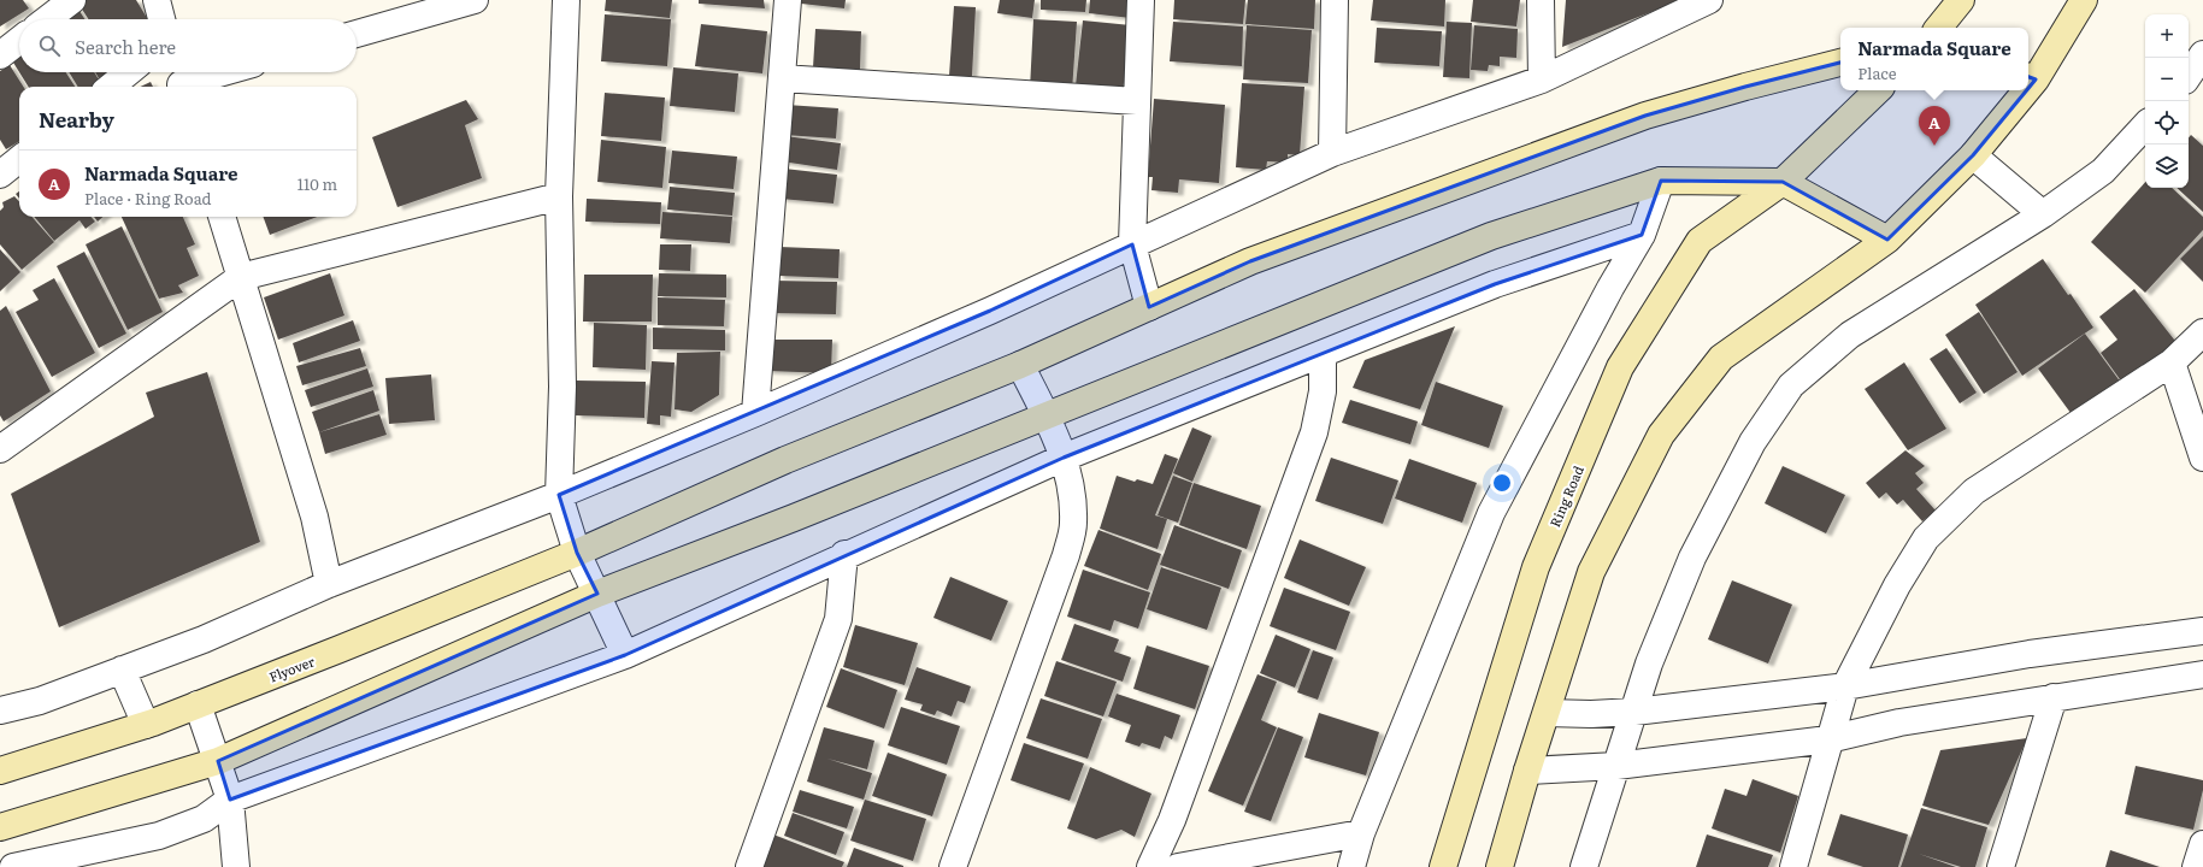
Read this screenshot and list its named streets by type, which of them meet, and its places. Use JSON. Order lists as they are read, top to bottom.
{
  "streets": {
    "main road": ["Ring Road", "Flyover"]
  },
  "page": {
    "map_buttons": ["+", "−"],
    "search": "Search here",
    "popup": ["Narmada Square", "Place"],
    "heading": "Nearby",
    "pins": "A",
    "list": [
      {
        "mark": "A",
        "name": "Narmada Square",
        "note": "Place · Ring Road",
        "value": "110 m"
      }
    ]
  }
}
